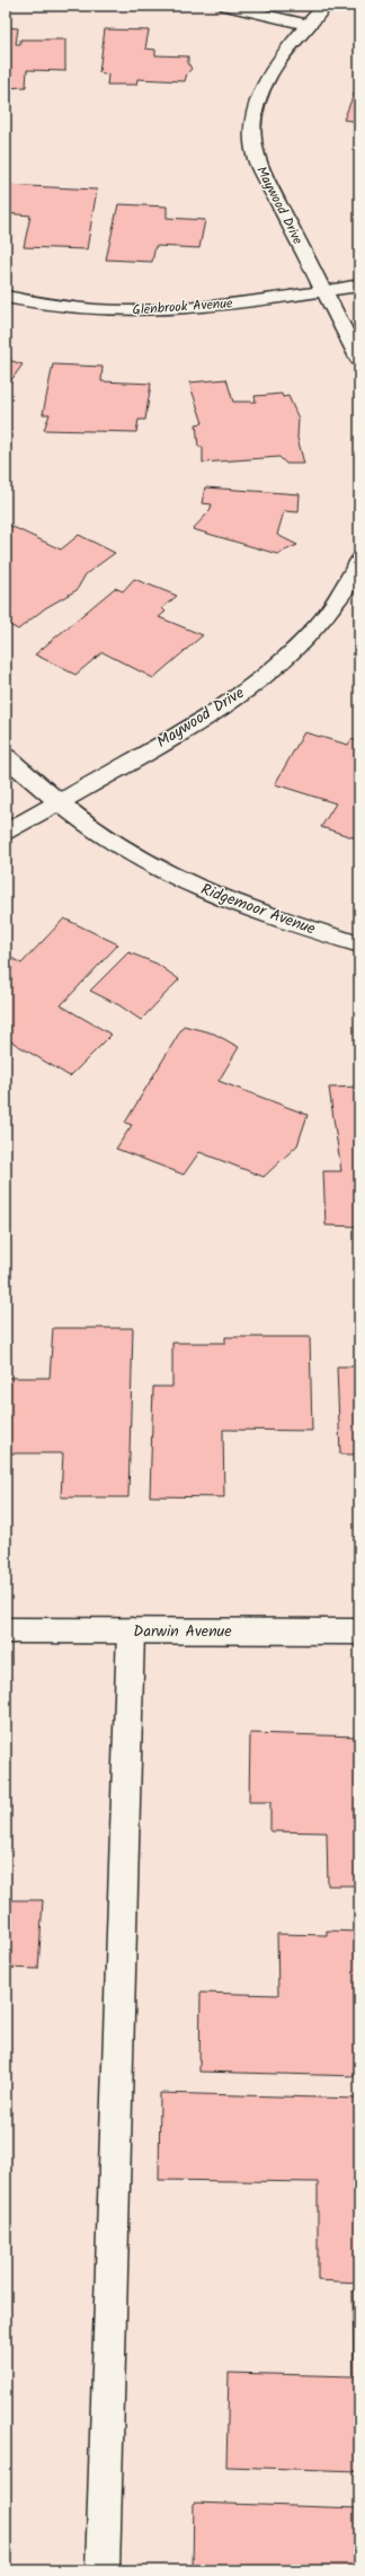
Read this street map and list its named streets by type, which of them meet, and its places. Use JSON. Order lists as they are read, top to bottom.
{
  "streets": {
    "street": [
      "Maywood Drive",
      "Glenbrook Avenue",
      "Ridgemoor Avenue",
      "Darwin Avenue"
    ]
  },
  "crossings": [
    ["Maywood Drive", "Glenbrook Avenue"],
    ["Maywood Drive", "Ridgemoor Avenue"]
  ]
}
